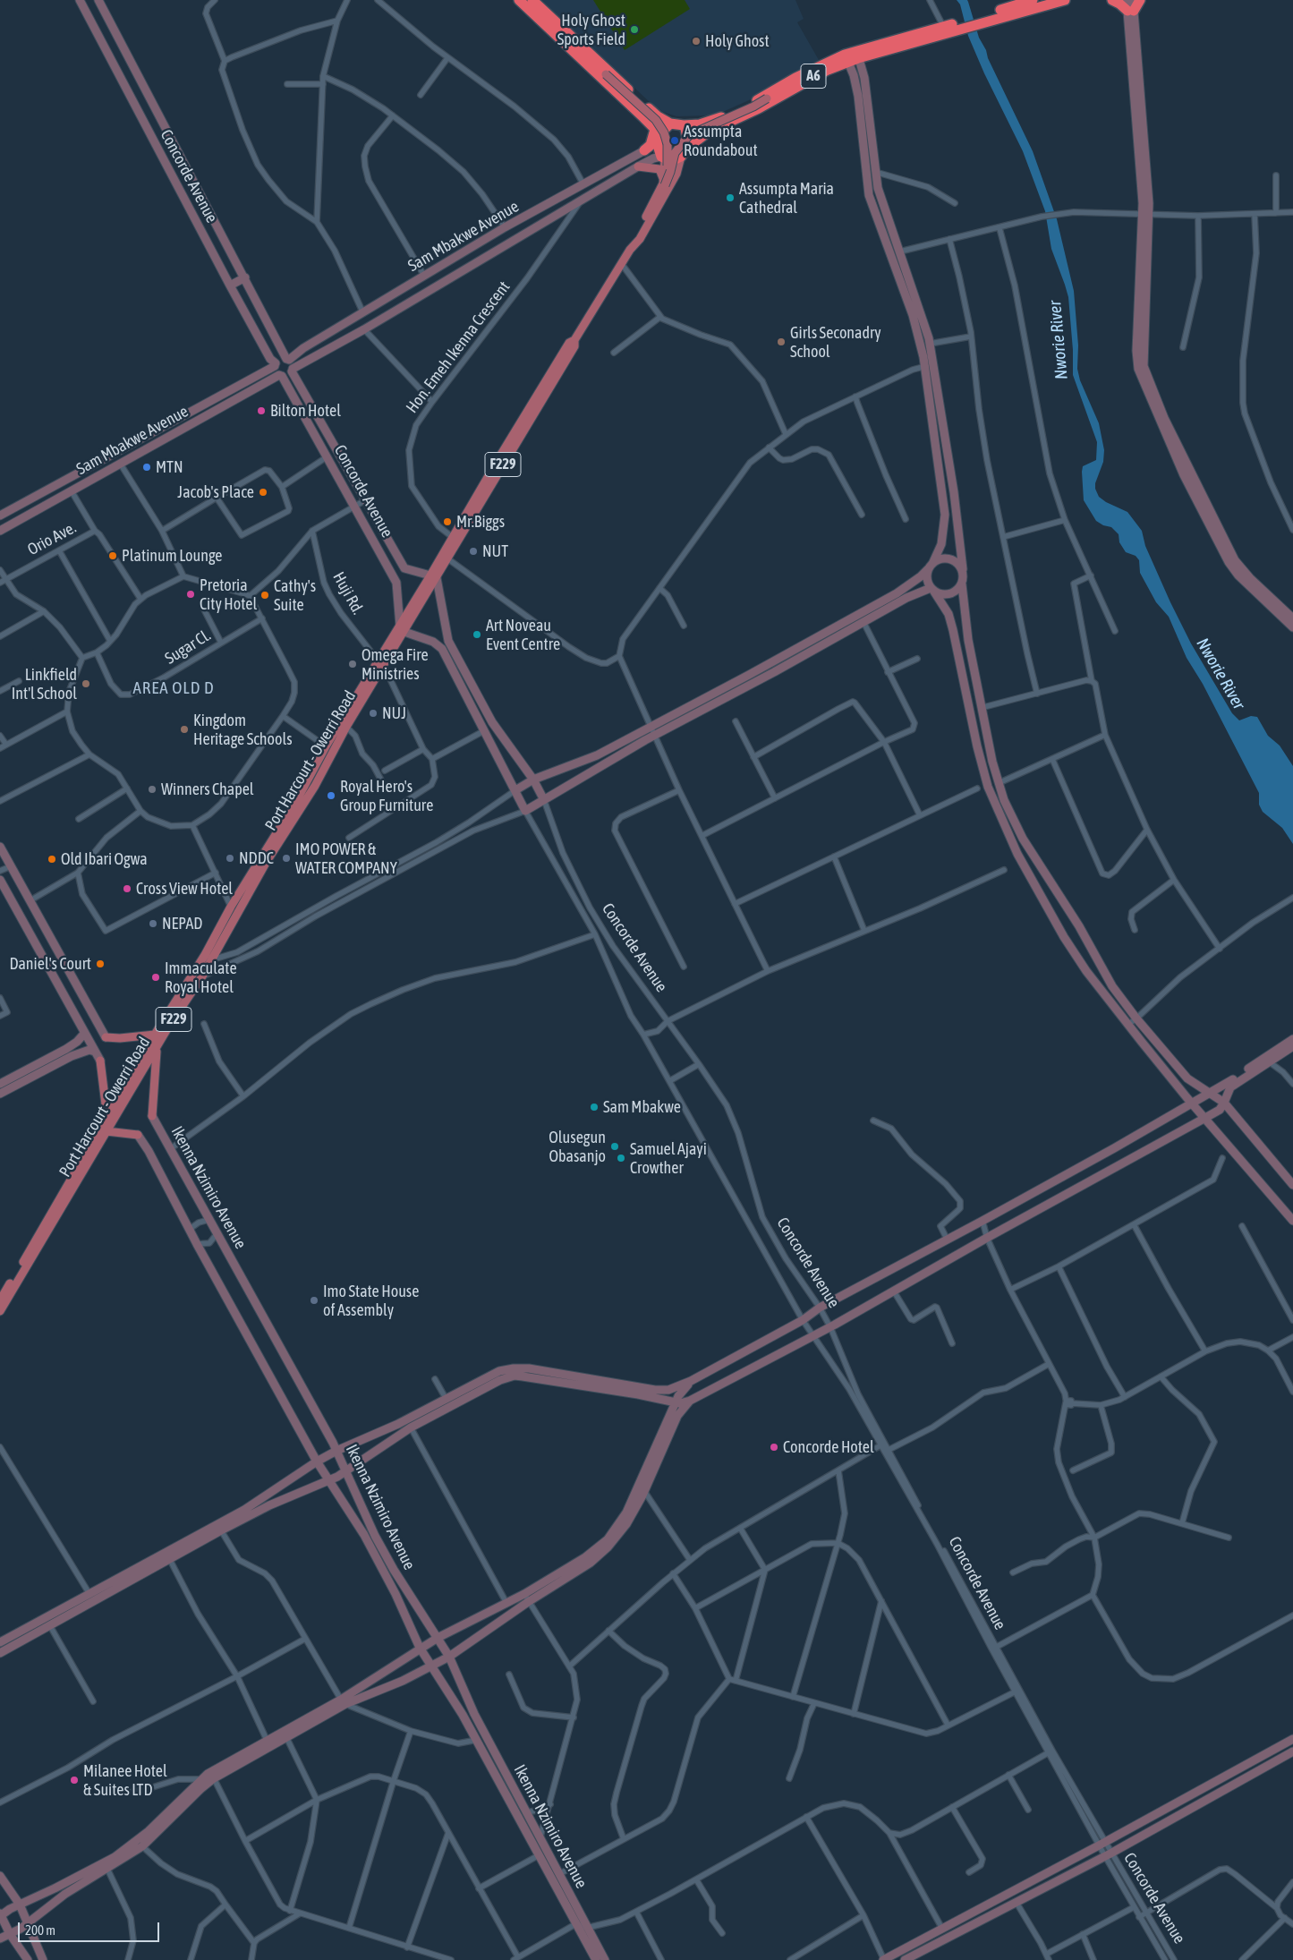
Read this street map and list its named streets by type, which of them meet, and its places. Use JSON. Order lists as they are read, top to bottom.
{
  "streets": {
    "highway": ["A6"],
    "main road": ["F229", "Port Harcourt - Owerri Road"],
    "street": [
      "Concorde Avenue",
      "Sam Mbakwe Avenue",
      "Hon. Emeh Ikenna Crescent",
      "Orio Ave.",
      "Huji Rd.",
      "Sugar Cl.",
      "Ikenna Nzimiro Avenue"
    ]
  },
  "crossings": [
    ["A6", "Sam Mbakwe Avenue"],
    ["Concorde Avenue", "Sam Mbakwe Avenue"],
    ["Concorde Avenue", "Port Harcourt - Owerri Road"],
    ["Sam Mbakwe Avenue", "Hon. Emeh Ikenna Crescent"],
    ["Sam Mbakwe Avenue", "Orio Ave."],
    ["Hon. Emeh Ikenna Crescent", "Port Harcourt - Owerri Road"],
    ["Huji Rd.", "Port Harcourt - Owerri Road"]
  ],
  "districts": ["AREA OLD D"],
  "water": ["Nworie River"],
  "places": [
    "Holy Ghost Sports Field",
    "Holy Ghost",
    "Assumpta Roundabout",
    "Assumpta Maria Cathedral",
    "Girls Seconadry School",
    "Bilton Hotel",
    "MTN",
    "Jacob's Place",
    "Mr.Biggs",
    "NUT",
    "Platinum Lounge",
    "Pretoria City Hotel",
    "Cathy's Suite",
    "Art Noveau Event Centre",
    "Omega Fire Ministries",
    "Linkfield Int'l School",
    "NUJ",
    "Kingdom Heritage Schools",
    "Winners Chapel",
    "Royal Hero's Group Furniture",
    "NDDC",
    "IMO POWER & WATER COMPANY",
    "Old Ibari Ogwa",
    "Cross View Hotel",
    "NEPAD",
    "Daniel's Court",
    "Immaculate Royal Hotel",
    "Sam Mbakwe",
    "Olusegun Obasanjo",
    "Samuel Ajayi Crowther",
    "Imo State House of Assembly",
    "Concorde Hotel",
    "Milanee Hotel & Suites LTD"
  ],
  "scale_bar": "200 m"
}
